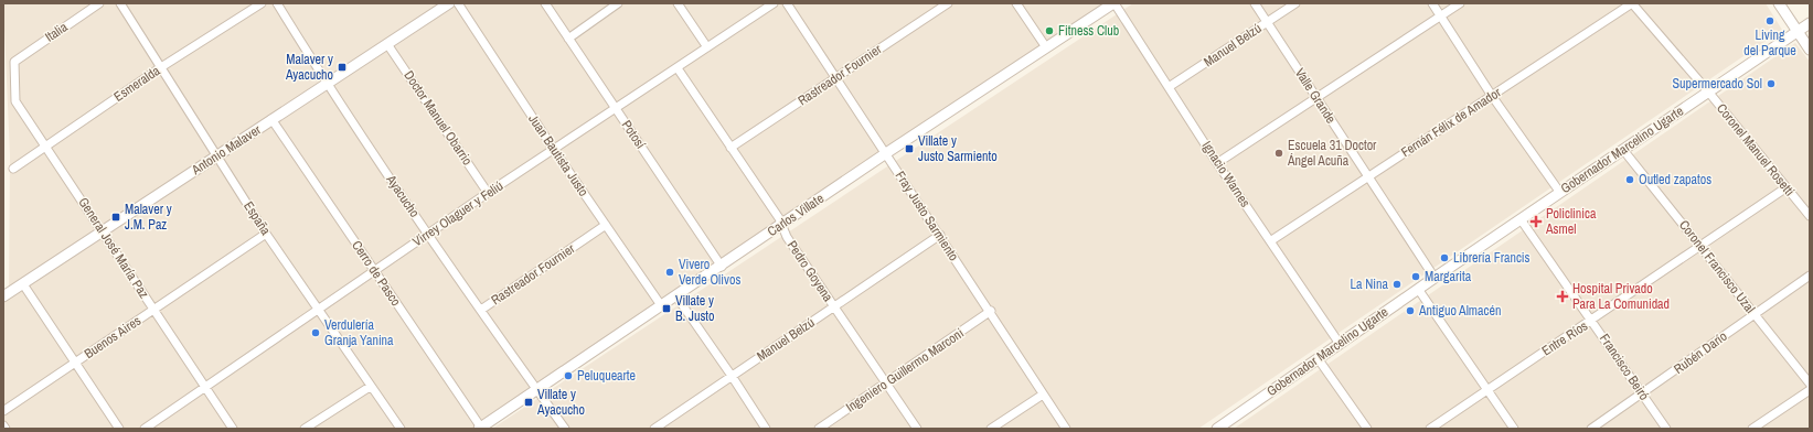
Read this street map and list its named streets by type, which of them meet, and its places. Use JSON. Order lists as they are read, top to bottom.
{
  "streets": {
    "street": [
      "Italia",
      "Manuel Belzú",
      "Rastreador Fournier",
      "Esmeralda",
      "Valle Grande",
      "Doctor Manuel Obarrio",
      "Fernán Félix de Amador",
      "Potosí",
      "Antonio Malaver",
      "Gobernador Marcelino Ugarte",
      "Coronel Manuel Rosetti",
      "Juan Bautista Justo",
      "Ignacio Warnes",
      "Ayacucho",
      "Virrey Olaguer y Feliú",
      "Carlos Villate",
      "Fray Justo Sarmiento",
      "España",
      "General José María Paz",
      "Coronel Francisco Uzal",
      "Pedro Goyena",
      "Cerro de Pasco",
      "Buenos Aires",
      "Entre Ríos",
      "Rubén Darío",
      "Francisco Beiró",
      "Ingeniero Guillermo Marconi"
    ]
  },
  "crossings": [
    ["Italia", "General José María Paz"],
    ["Manuel Belzú", "Valle Grande"],
    ["Manuel Belzú", "Ignacio Warnes"],
    ["Manuel Belzú", "Fray Justo Sarmiento"],
    ["Manuel Belzú", "Pedro Goyena"],
    ["Rastreador Fournier", "Juan Bautista Justo"],
    ["Rastreador Fournier", "Ayacucho"],
    ["Rastreador Fournier", "Fray Justo Sarmiento"],
    ["Rastreador Fournier", "Pedro Goyena"],
    ["Esmeralda", "España"],
    ["Esmeralda", "General José María Paz"],
    ["Valle Grande", "Fernán Félix de Amador"],
    ["Valle Grande", "Gobernador Marcelino Ugarte"],
    ["Doctor Manuel Obarrio", "Antonio Malaver"],
    ["Doctor Manuel Obarrio", "Virrey Olaguer y Feliú"],
    ["Fernán Félix de Amador", "Coronel Manuel Rosetti"],
    ["Fernán Félix de Amador", "Ignacio Warnes"],
    ["Potosí", "Virrey Olaguer y Feliú"],
    ["Potosí", "Carlos Villate"],
    ["Antonio Malaver", "Ayacucho"],
    ["Antonio Malaver", "España"],
    ["Antonio Malaver", "General José María Paz"],
    ["Antonio Malaver", "Cerro de Pasco"],
    ["Gobernador Marcelino Ugarte", "Coronel Manuel Rosetti"],
    ["Gobernador Marcelino Ugarte", "Ignacio Warnes"],
    ["Gobernador Marcelino Ugarte", "Coronel Francisco Uzal"],
    ["Gobernador Marcelino Ugarte", "Francisco Beiró"],
    ["Coronel Manuel Rosetti", "Entre Ríos"],
    ["Juan Bautista Justo", "Virrey Olaguer y Feliú"],
    ["Juan Bautista Justo", "Carlos Villate"],
    ["Ignacio Warnes", "Carlos Villate"],
    ["Ayacucho", "Virrey Olaguer y Feliú"],
    ["Ayacucho", "Carlos Villate"],
    ["Virrey Olaguer y Feliú", "España"],
    ["Virrey Olaguer y Feliú", "General José María Paz"],
    ["Virrey Olaguer y Feliú", "Pedro Goyena"],
    ["Virrey Olaguer y Feliú", "Cerro de Pasco"],
    ["Carlos Villate", "Fray Justo Sarmiento"],
    ["Carlos Villate", "Pedro Goyena"],
    ["Carlos Villate", "Cerro de Pasco"],
    ["Fray Justo Sarmiento", "Ingeniero Guillermo Marconi"],
    ["España", "Buenos Aires"],
    ["General José María Paz", "Buenos Aires"],
    ["Coronel Francisco Uzal", "Entre Ríos"],
    ["Coronel Francisco Uzal", "Rubén Darío"],
    ["Pedro Goyena", "Ingeniero Guillermo Marconi"],
    ["Entre Ríos", "Francisco Beiró"],
    ["Rubén Darío", "Francisco Beiró"]
  ],
  "places": {
    "other": [
      "Living del Parque",
      "Fitness Club",
      "Supermercado Sol",
      "Escuela 31 Doctor Ángel Acuña",
      "Outled zapatos",
      "Librería Francis",
      "Vivero Verde Olivos",
      "Margarita",
      "La Nina",
      "Antiguo Almacén",
      "Verdulería Granja Yanina",
      "Peluquearte"
    ],
    "transit": [
      "Malaver y Ayacucho",
      "Villate y Justo Sarmiento",
      "Malaver y J.M. Paz",
      "Villate y B. Justo",
      "Villate y Ayacucho"
    ],
    "health": ["Policlinica Asmel", "Hospital Privado Para La Comunidad"]
  }
}
